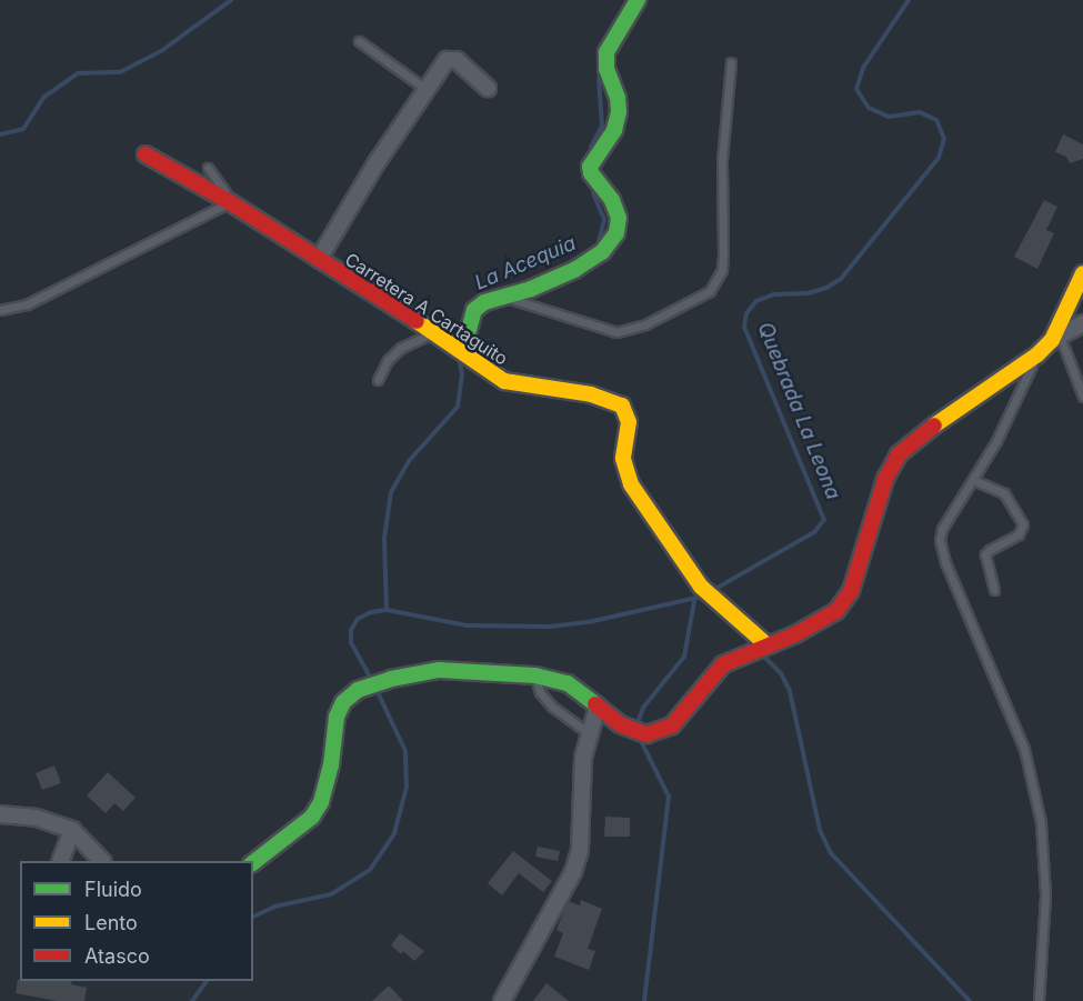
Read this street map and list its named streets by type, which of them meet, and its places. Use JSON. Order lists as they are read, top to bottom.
{
  "streets": {
    "street": ["Carretera A Cartaguito"]
  },
  "water": ["La Acequia", "Quebrada La Leona"],
  "legend": ["Fluido", "Lento", "Atasco"]
}
